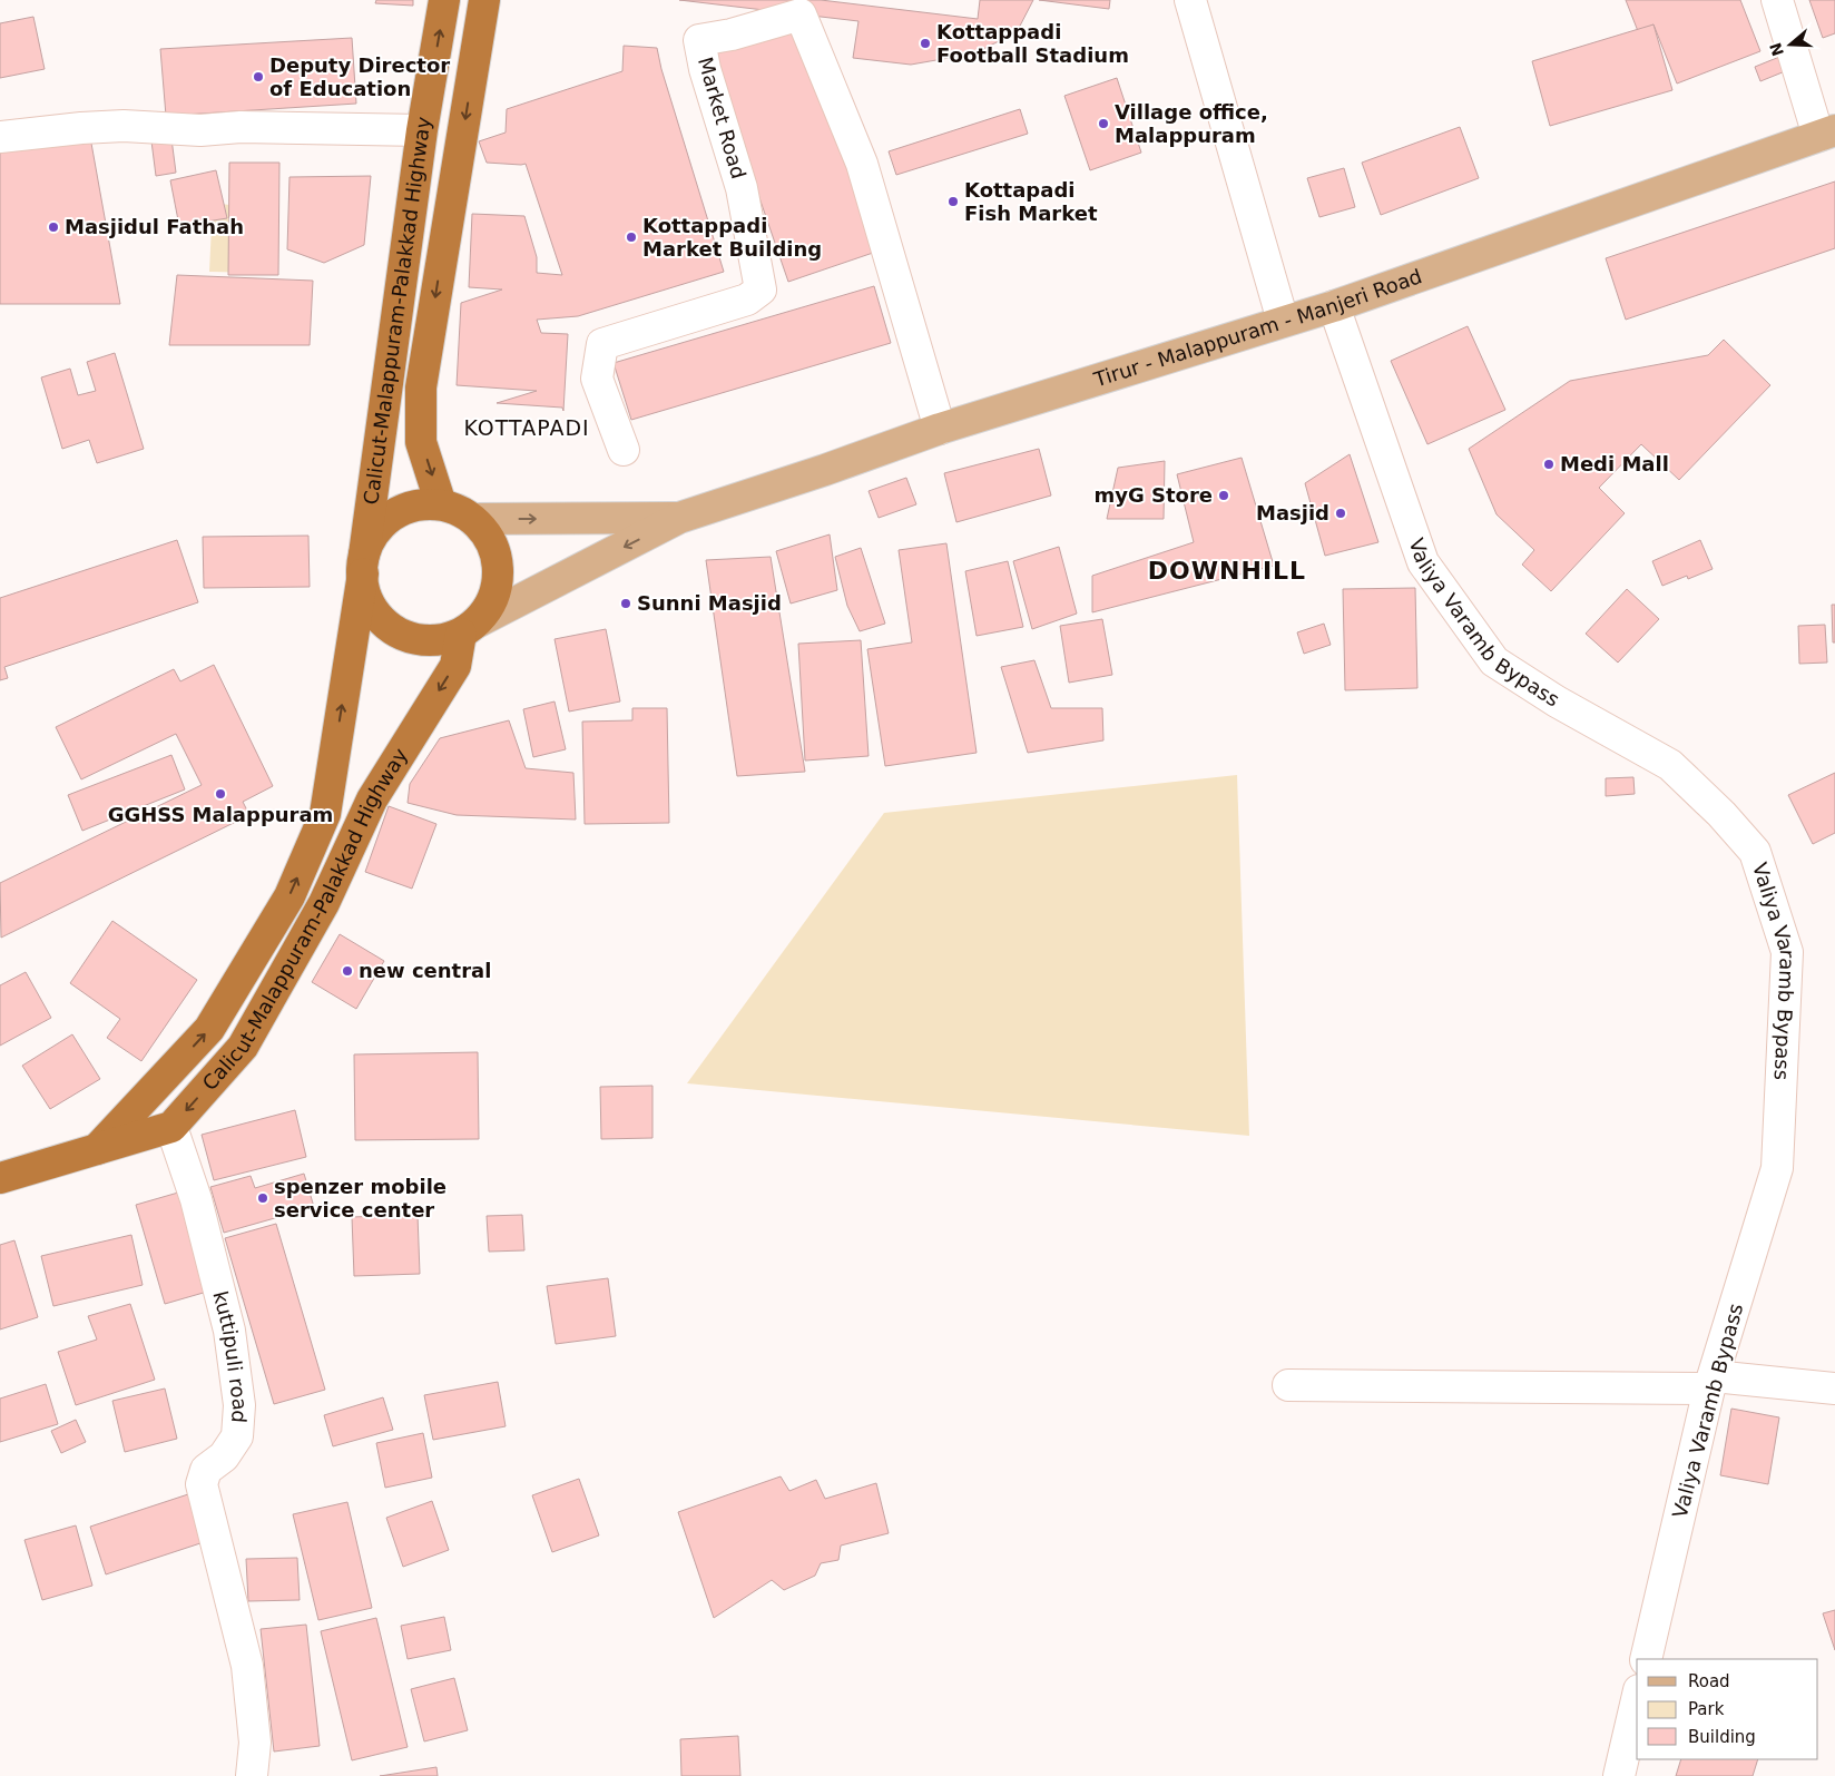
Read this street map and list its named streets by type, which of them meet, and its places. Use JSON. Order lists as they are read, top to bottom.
{
  "streets": {
    "highway": ["Calicut-Malappuram-Palakkad Highway"],
    "main road": ["Tirur - Malappuram - Manjeri Road"],
    "street": ["Market Road", "Valiya Varamb Bypass", "kuttipuli road"]
  },
  "crossings": [
    ["Market Road", "Tirur - Malappuram - Manjeri Road"],
    ["Calicut-Malappuram-Palakkad Highway", "Tirur - Malappuram - Manjeri Road"],
    ["Calicut-Malappuram-Palakkad Highway", "kuttipuli road"],
    ["Tirur - Malappuram - Manjeri Road", "Valiya Varamb Bypass"]
  ],
  "districts": ["KOTTAPADI", "DOWNHILL"],
  "places": [
    "Kottappadi Football Stadium",
    "Deputy Director of Education",
    "Village office, Malappuram",
    "Kottapadi Fish Market",
    "Masjidul Fathah",
    "Kottappadi Market Building",
    "Medi Mall",
    "myG Store",
    "Masjid",
    "Sunni Masjid",
    "GGHSS Malappuram",
    "new central",
    "spenzer mobile service center"
  ],
  "legend": ["Road", "Park", "Building"],
  "north": "left"
}
